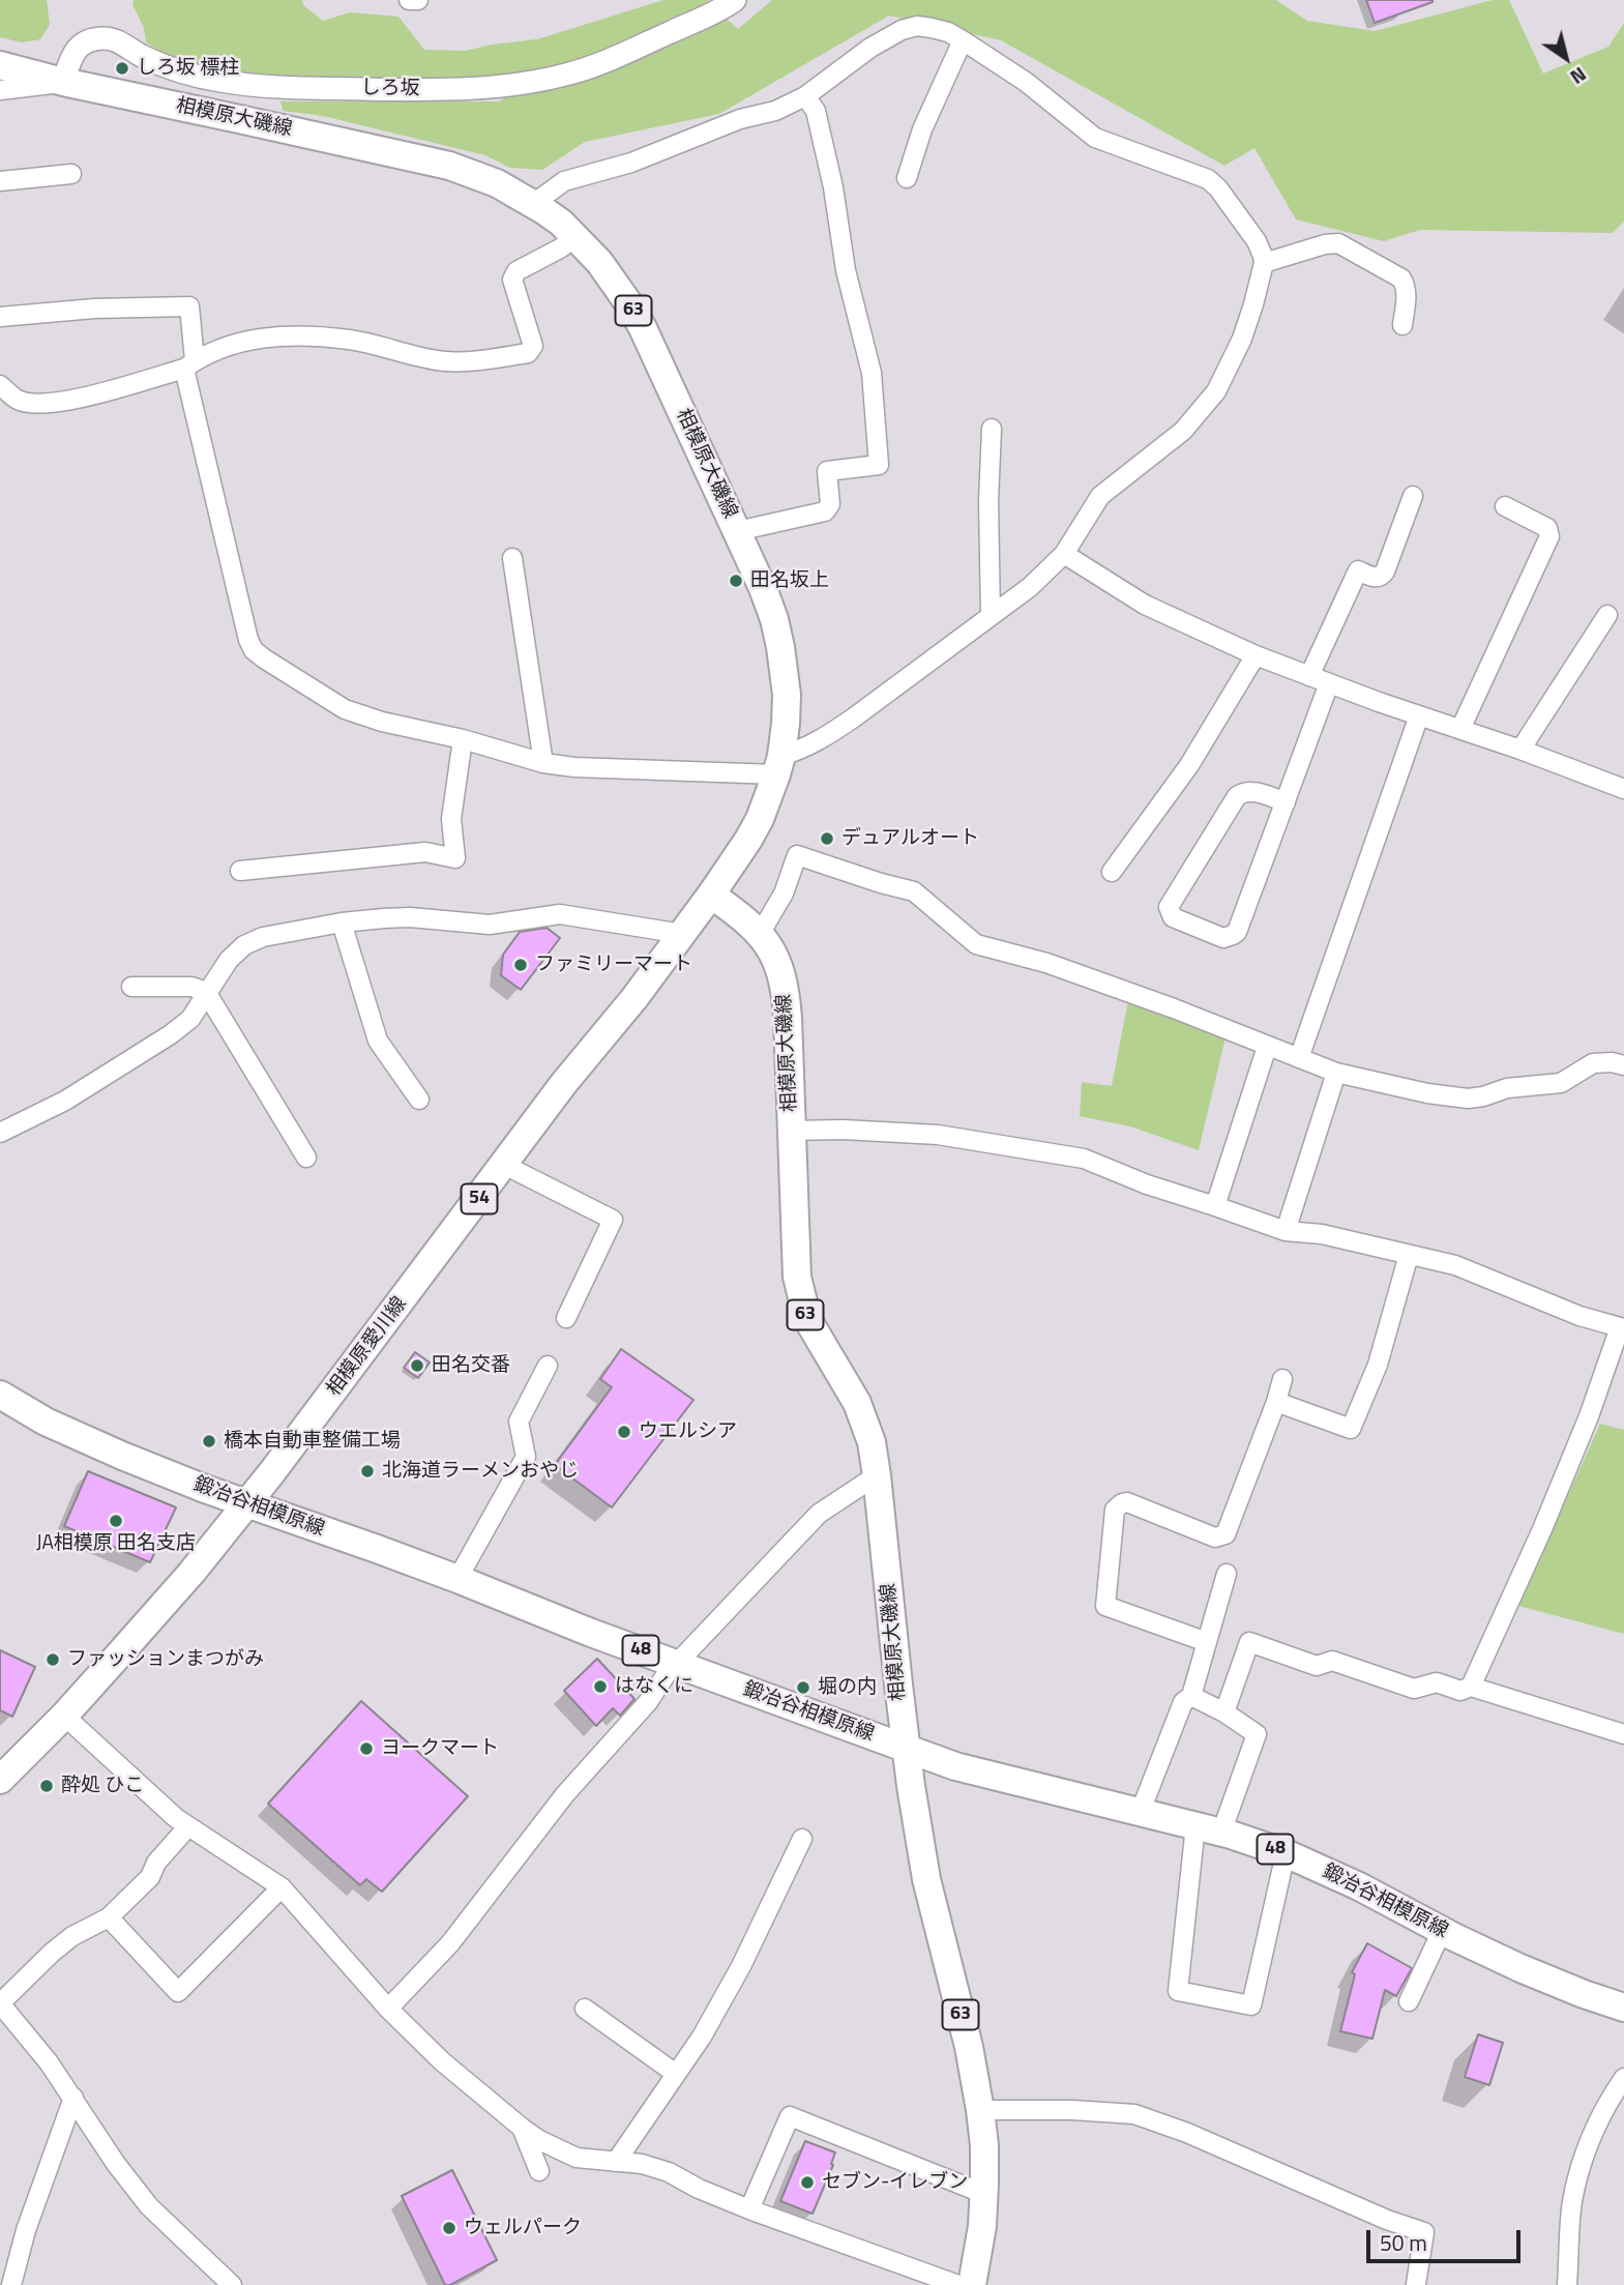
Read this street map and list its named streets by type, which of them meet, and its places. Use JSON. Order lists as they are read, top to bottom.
{
  "streets": {
    "main road": [
      "相模原大磯線",
      "63",
      "54",
      "相模原愛川線",
      "鍛冶谷相模原線",
      "48"
    ],
    "street": ["しろ坂"]
  },
  "crossings": [
    ["しろ坂", "相模原大磯線"],
    ["相模原大磯線", "相模原愛川線"],
    ["相模原大磯線", "鍛冶谷相模原線"],
    ["相模原愛川線", "鍛冶谷相模原線"]
  ],
  "places": [
    "しろ坂 標柱",
    "田名坂上",
    "デュアルオート",
    "ファミリーマート",
    "田名交番",
    "ウエルシア",
    "橋本自動車整備工場",
    "北海道ラーメンおやじ",
    "JA相模原 田名支店",
    "ファッションまつがみ",
    "はなくに",
    "堀の内",
    "ヨークマート",
    "酔処 ひこ",
    "セブン-イレブン",
    "ウェルパーク"
  ],
  "scale_bar": "50 m",
  "north": "bottom right"
}
